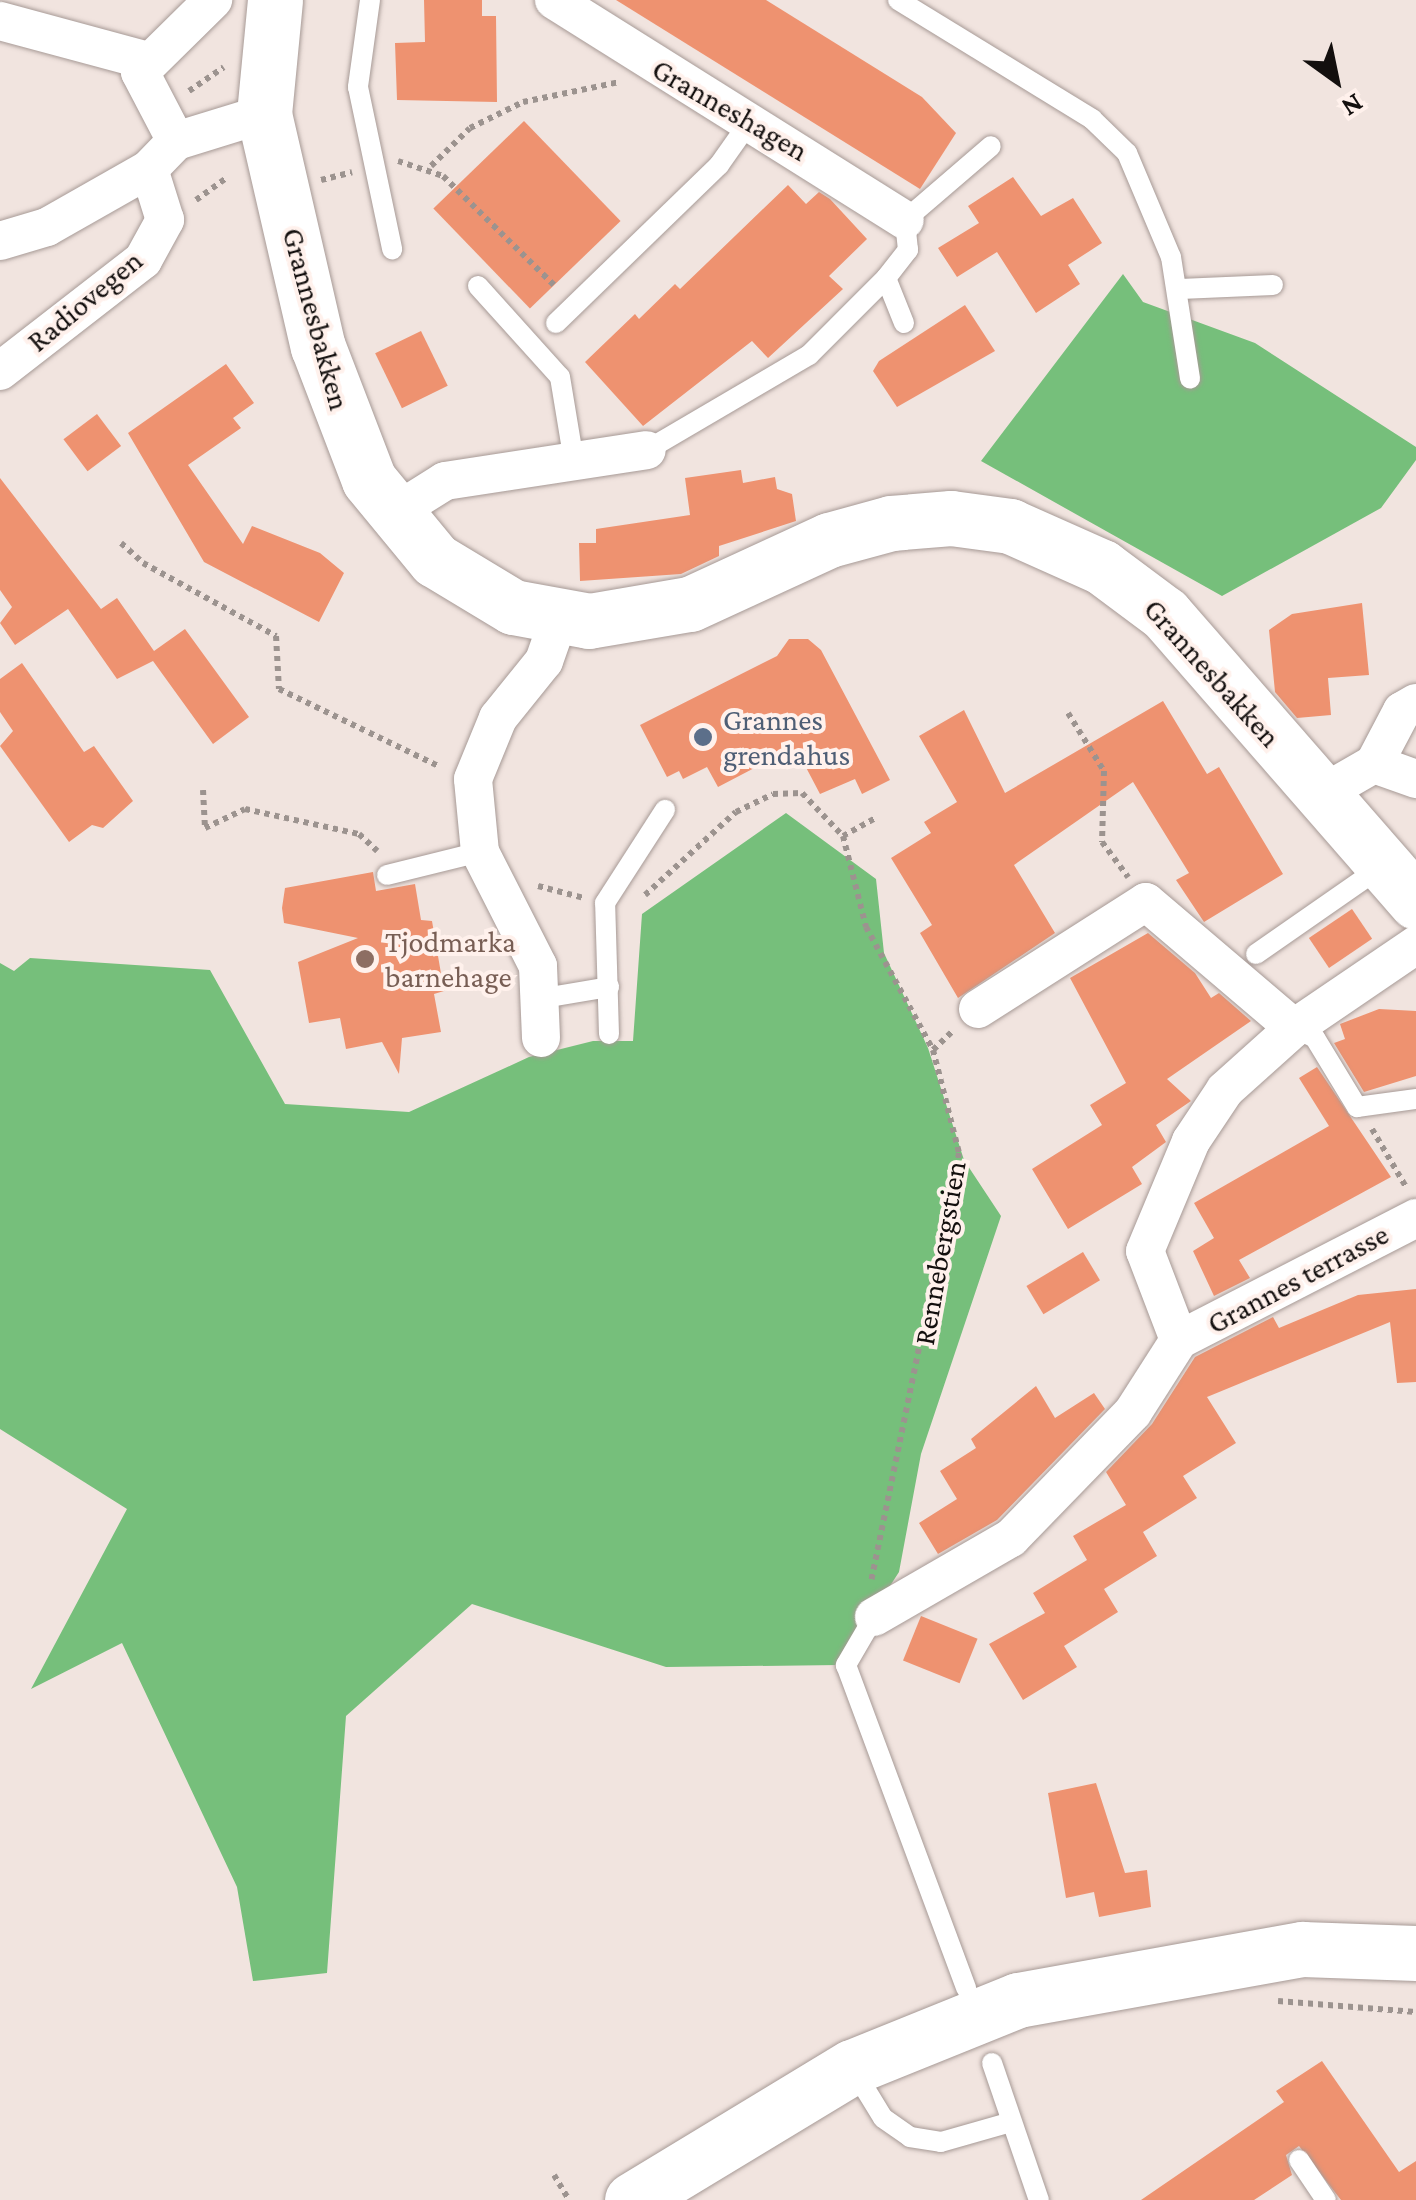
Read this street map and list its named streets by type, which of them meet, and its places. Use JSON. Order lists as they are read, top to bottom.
{
  "streets": {
    "street": [
      "Granneshagen",
      "Radiovegen",
      "Grannesbakken",
      "Grannes terrasse"
    ],
    "path": ["Rennebergstien"]
  },
  "crossings": [
    ["Rennebergstien", "Grannes terrasse"]
  ],
  "places": ["Grannes grendahus", "Tjodmarka barnehage"],
  "north": "bottom right"
}
